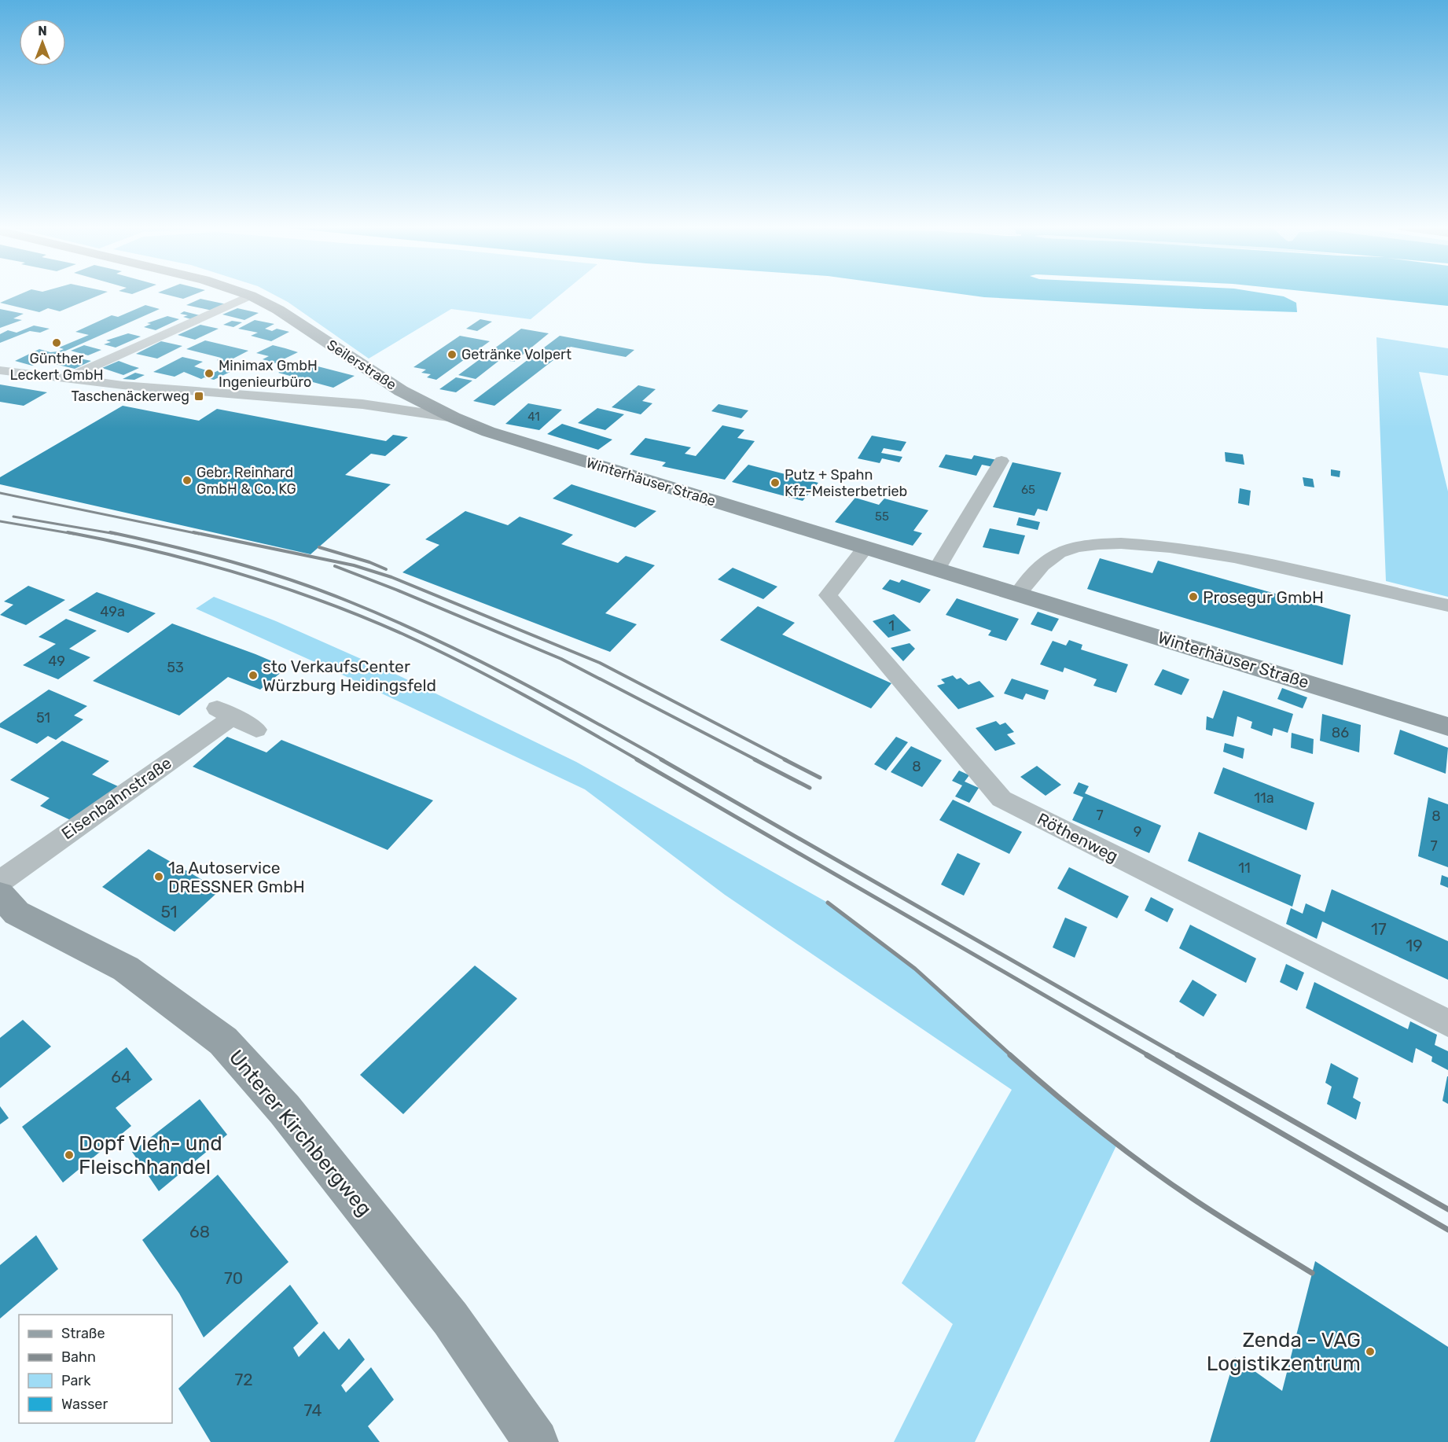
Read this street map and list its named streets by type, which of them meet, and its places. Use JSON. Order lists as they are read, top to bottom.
{
  "streets": {
    "main road": ["Seilerstraße", "Winterhäuser Straße", "Unterer Kirchbergweg"],
    "street": ["Eisenbahnstraße", "Röthenweg"]
  },
  "crossings": [
    ["Seilerstraße", "Winterhäuser Straße"],
    ["Winterhäuser Straße", "Röthenweg"]
  ],
  "places": {
    "other": [
      "Günther Leckert GmbH",
      "Getränke Volpert",
      "Minimax GmbH Ingenieurbüro",
      "Gebr. Reinhard GmbH & Co. KG",
      "Putz + Spahn Kfz-Meisterbetrieb",
      "Prosegur GmbH",
      "sto VerkaufsCenter Würzburg Heidingsfeld",
      "1a Autoservice DRESSNER GmbH",
      "Dopf Vieh- und Fleischhandel",
      "Zenda - VAG Logistikzentrum"
    ],
    "transit": ["Taschenäckerweg"]
  },
  "house_numbers": [
    "41",
    "65",
    "55",
    "49a",
    "1",
    "49",
    "53",
    "51",
    "86",
    "8",
    "11a",
    "7",
    "8",
    "9",
    "7",
    "11",
    "51",
    "17",
    "19",
    "64",
    "68",
    "70",
    "72",
    "74"
  ],
  "legend": [
    "Straße",
    "Bahn",
    "Park",
    "Wasser"
  ],
  "north": "top"
}
